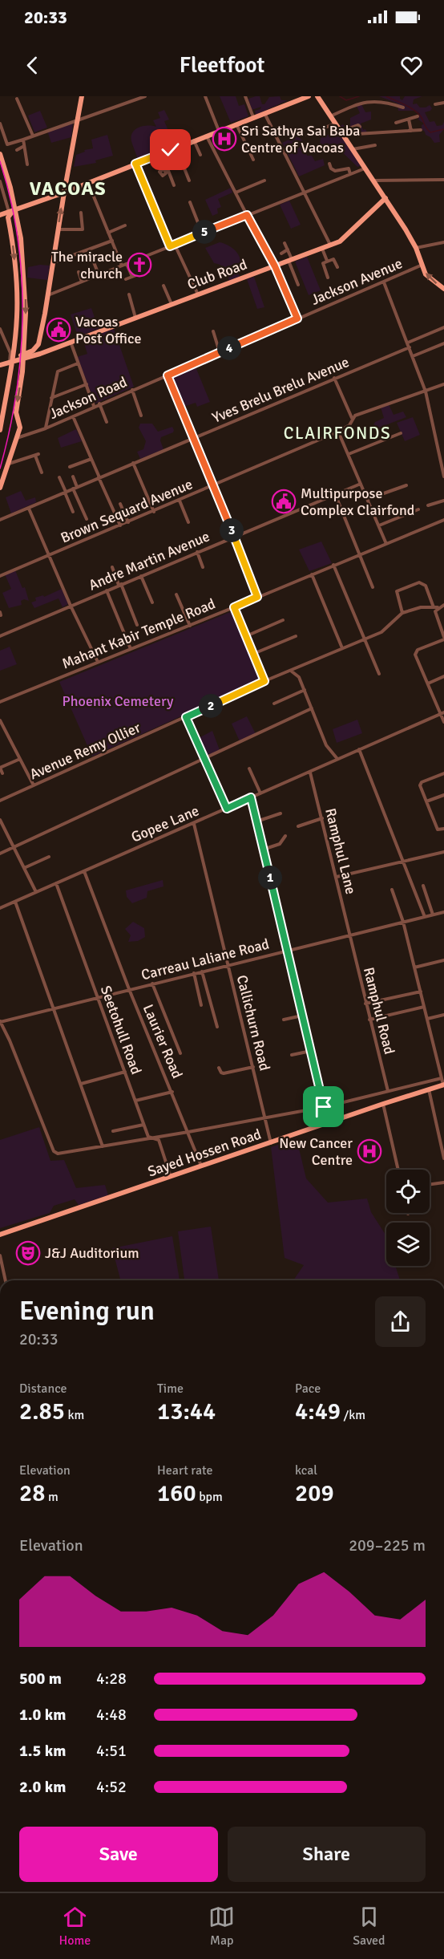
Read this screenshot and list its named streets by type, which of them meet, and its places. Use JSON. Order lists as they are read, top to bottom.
{
  "streets": {
    "street": [
      "Club Road",
      "Jackson Avenue",
      "Yves Brelu Brelu Avenue",
      "Jackson Road",
      "Brown Sequard Avenue",
      "Andre Martin Avenue",
      "Mahant Kabir Temple Road",
      "Avenue Remy Ollier",
      "Gopee Lane",
      "Ramphul Lane",
      "Carreau Laliane Road",
      "Ramphul Road",
      "Callichurn Road",
      "Seetohull Road",
      "Laurier Road",
      "Sayed Hossen Road"
    ]
  },
  "crossings": [
    ["Jackson Avenue", "Jackson Road"],
    ["Gopee Lane", "Ramphul Lane"],
    ["Gopee Lane", "Callichurn Road"],
    ["Gopee Lane", "Seetohull Road"],
    ["Gopee Lane", "Laurier Road"],
    ["Ramphul Lane", "Carreau Laliane Road"],
    ["Ramphul Lane", "Ramphul Road"],
    ["Carreau Laliane Road", "Ramphul Road"],
    ["Carreau Laliane Road", "Callichurn Road"],
    ["Carreau Laliane Road", "Seetohull Road"],
    ["Carreau Laliane Road", "Laurier Road"],
    ["Callichurn Road", "Sayed Hossen Road"],
    ["Seetohull Road", "Sayed Hossen Road"],
    ["Laurier Road", "Sayed Hossen Road"]
  ],
  "districts": ["VACOAS", "CLAIRFONDS"],
  "parks": ["Phoenix Cemetery"],
  "places": {
    "hospital": ["Sri Sathya Sai Baba Centre of Vacoas", "New Cancer Centre"],
    "church": ["The miracle church"],
    "public building": ["Vacoas Post Office", "Multipurpose Complex Clairfond"],
    "theatre": ["J&J Auditorium"]
  },
  "page": {
    "status": "20:33",
    "header": "Fleetfoot",
    "pins": [
      "5",
      "4",
      "3",
      "2",
      "1"
    ],
    "heading": ["Evening run", "20:33"],
    "stats": [
      ["Distance", "2.85 km"],
      ["Time", "13:44"],
      ["Pace", "4:49 /km"],
      ["Elevation", "28 m"],
      ["Heart rate", "160 bpm"],
      ["kcal", "209"]
    ],
    "chart": ["Elevation", "209–225 m"],
    "list": [
      {
        "name": "500 m",
        "note": "4:28"
      },
      {
        "name": "1.0 km",
        "note": "4:48"
      },
      {
        "name": "1.5 km",
        "note": "4:51"
      },
      {
        "name": "2.0 km",
        "note": "4:52"
      }
    ],
    "buttons": ["Save", "Share"],
    "tabs": ["Home", "Map", "Saved"]
  }
}
